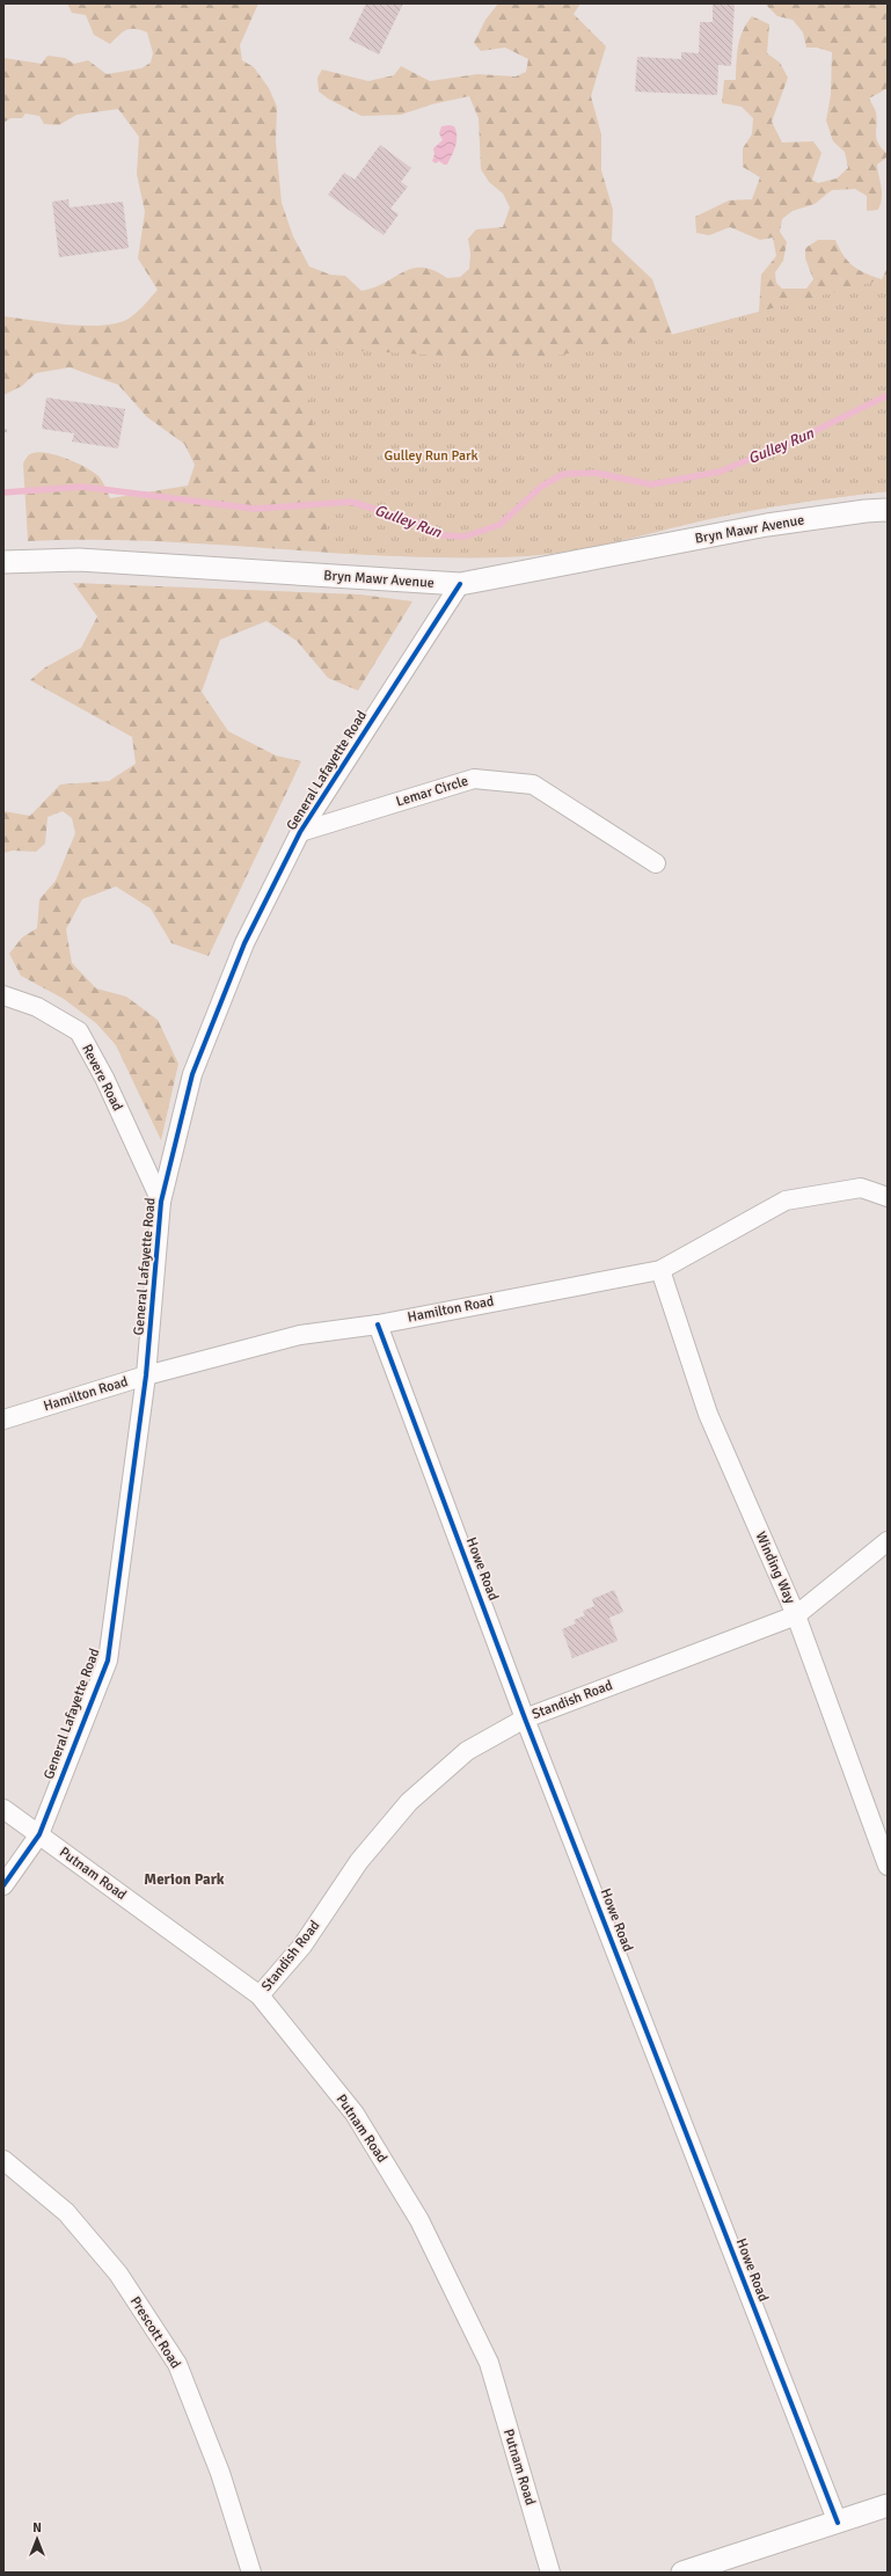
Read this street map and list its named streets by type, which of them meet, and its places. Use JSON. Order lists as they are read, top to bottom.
{
  "streets": {
    "street": [
      "Bryn Mawr Avenue",
      "General Lafayette Road",
      "Lemar Circle",
      "Revere Road",
      "Hamilton Road",
      "Winding Way",
      "Howe Road",
      "Standish Road",
      "Putnam Road",
      "Prescott Road"
    ]
  },
  "crossings": [
    ["Bryn Mawr Avenue", "General Lafayette Road"],
    ["General Lafayette Road", "Lemar Circle"],
    ["General Lafayette Road", "Revere Road"],
    ["General Lafayette Road", "Hamilton Road"],
    ["General Lafayette Road", "Putnam Road"],
    ["Hamilton Road", "Winding Way"],
    ["Hamilton Road", "Howe Road"],
    ["Winding Way", "Standish Road"],
    ["Howe Road", "Standish Road"],
    ["Standish Road", "Putnam Road"]
  ],
  "districts": ["Merion Park"],
  "water": ["Gulley Run"],
  "parks": ["Gulley Run Park"],
  "north": "top"
}
